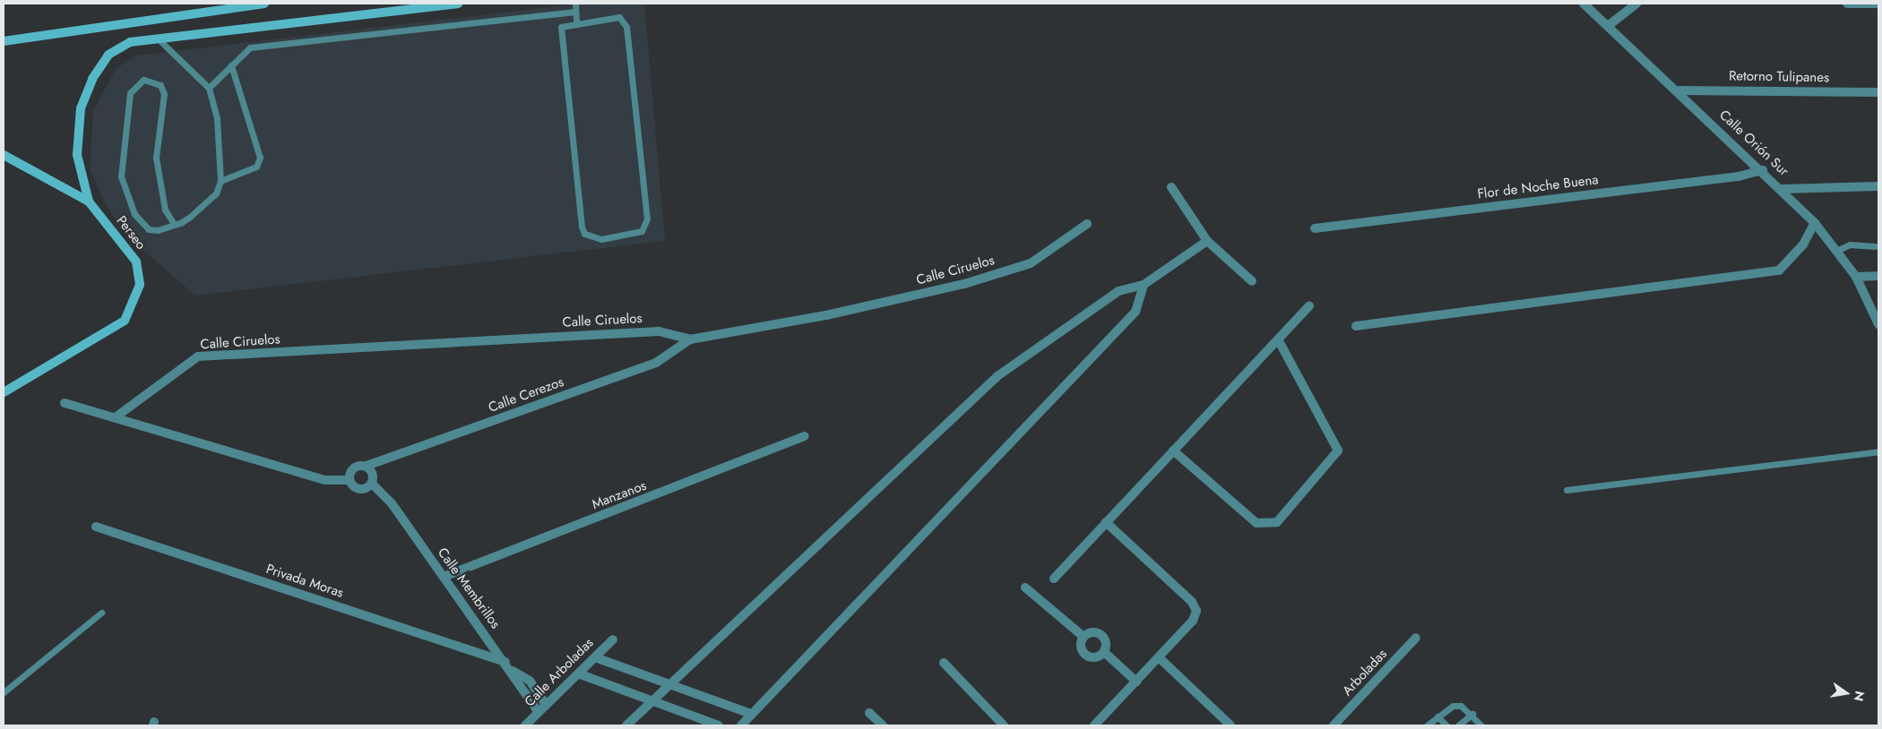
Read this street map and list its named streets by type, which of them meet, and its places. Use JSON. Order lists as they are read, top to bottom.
{
  "streets": {
    "street": [
      "Retorno Tulipanes",
      "Calle Orión Sur",
      "Flor de Noche Buena",
      "Perseo",
      "Calle Ciruelos",
      "Calle Cerezos",
      "Manzanos",
      "Privada Moras",
      "Calle Membrillos",
      "Calle Arboladas",
      "Arboladas"
    ]
  },
  "crossings": [
    ["Retorno Tulipanes", "Calle Orión Sur"],
    ["Calle Orión Sur", "Flor de Noche Buena"],
    ["Calle Ciruelos", "Calle Cerezos"],
    ["Calle Cerezos", "Calle Membrillos"],
    ["Manzanos", "Calle Membrillos"],
    ["Privada Moras", "Calle Membrillos"],
    ["Calle Membrillos", "Calle Arboladas"]
  ],
  "north": "right"
}
